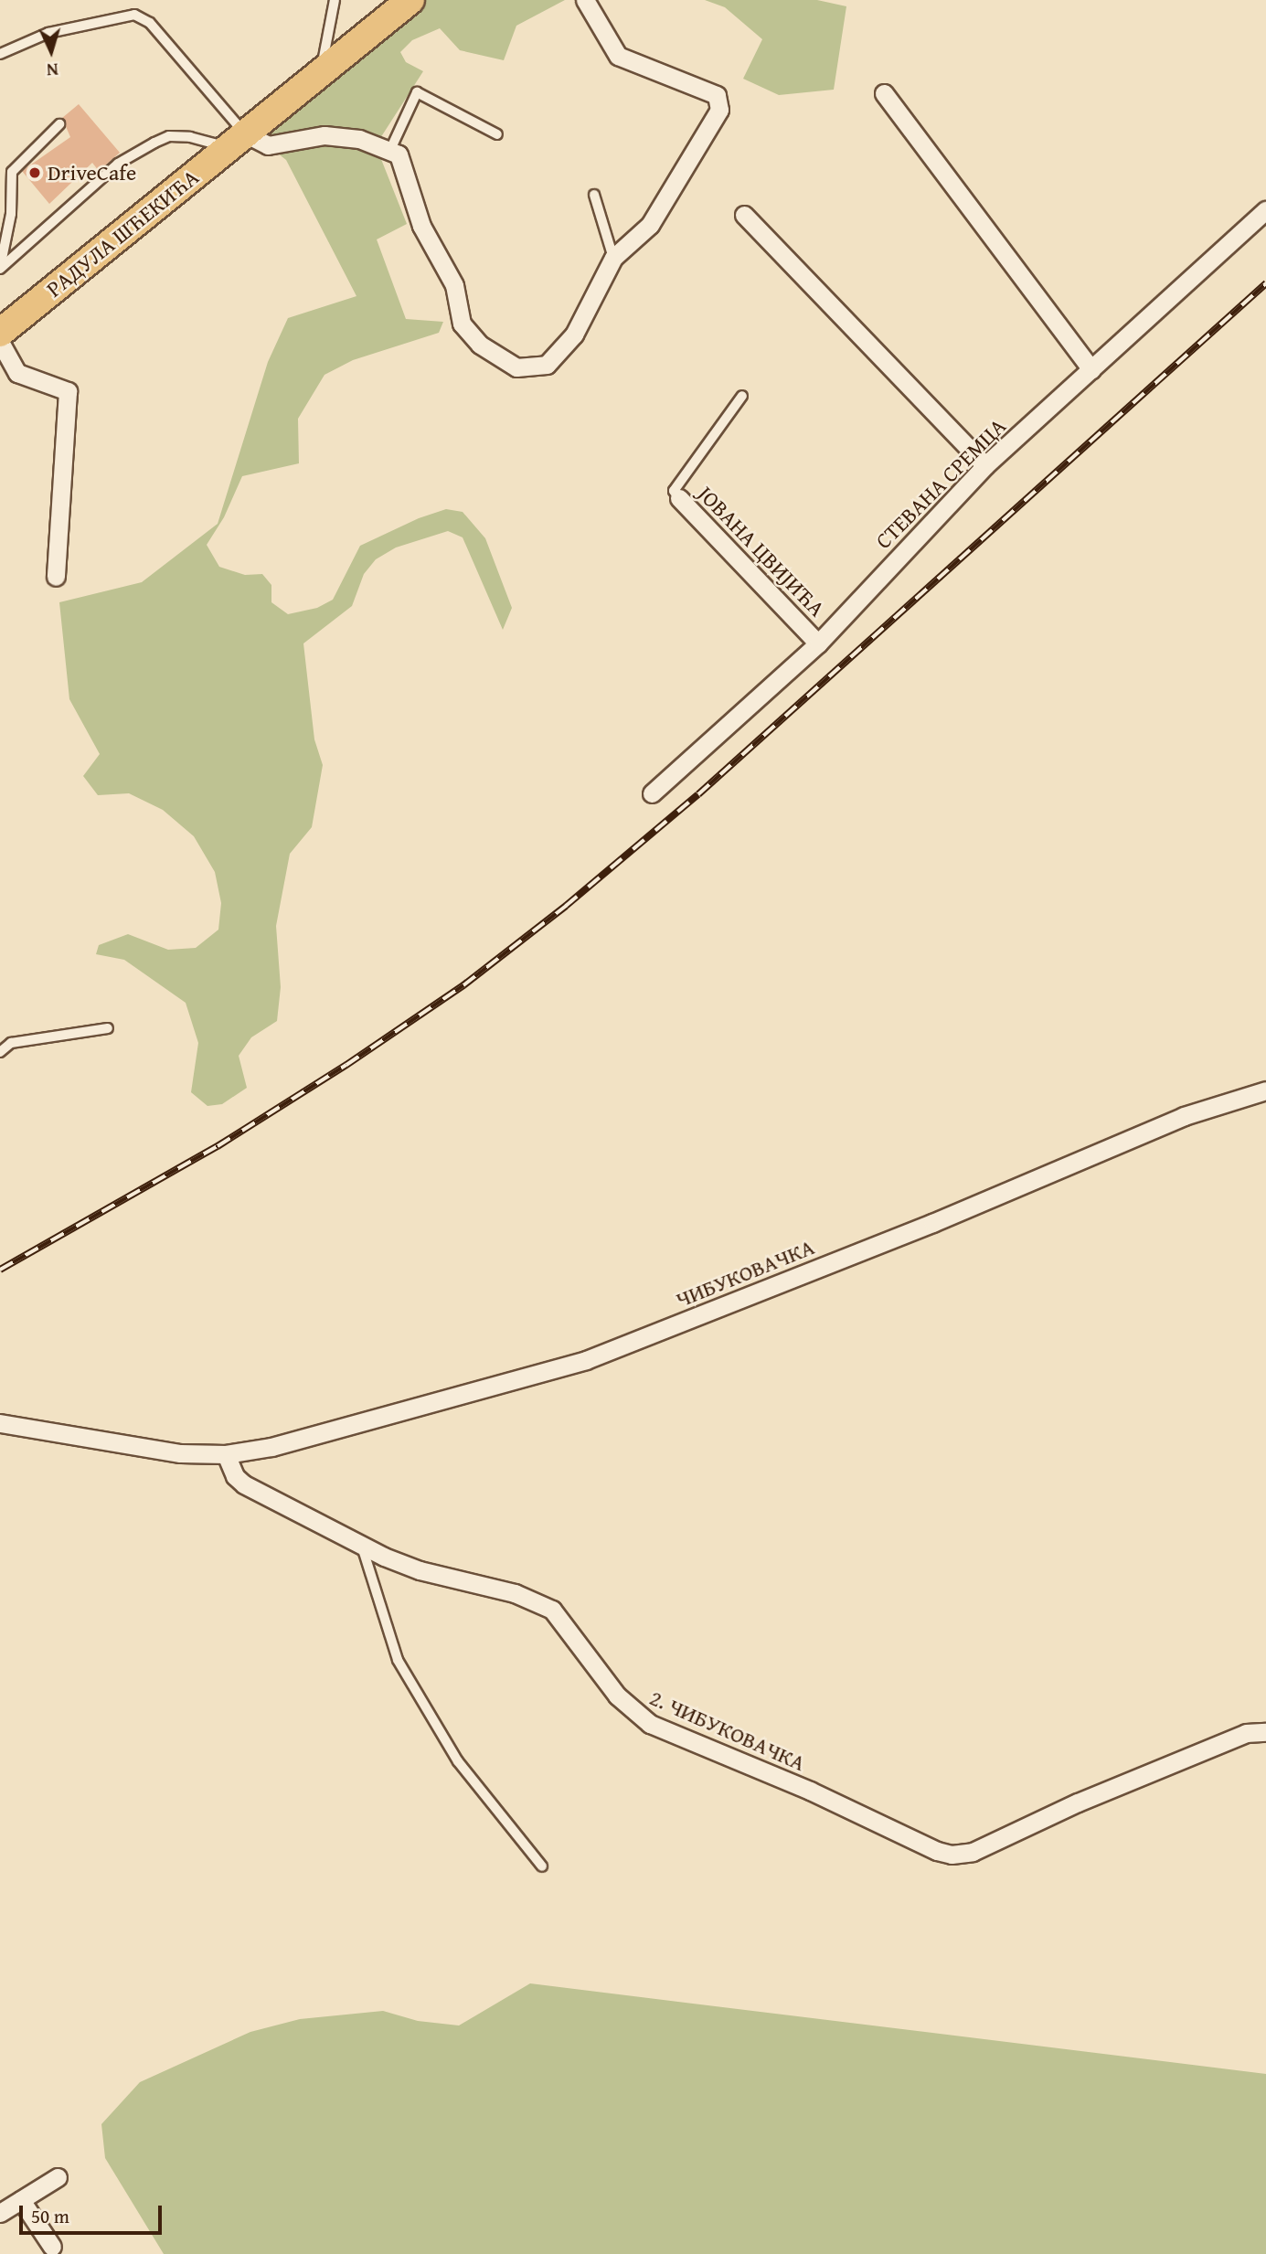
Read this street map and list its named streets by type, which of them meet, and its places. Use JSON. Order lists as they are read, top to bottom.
{
  "streets": {
    "main road": ["РАДУЛА ШЋЕКИЋА"],
    "street": [
      "СТЕВАНА СРЕМЦА",
      "ЈОВАНА ЦВИЈИЋА",
      "ЧИБУКОВАЧКА",
      "2. ЧИБУКОВАЧКА"
    ]
  },
  "crossings": [
    ["СТЕВАНА СРЕМЦА", "ЈОВАНА ЦВИЈИЋА"],
    ["ЧИБУКОВАЧКА", "2. ЧИБУКОВАЧКА"]
  ],
  "places": ["DriveCafe"],
  "scale_bar": "50 m",
  "north": "bottom"
}
